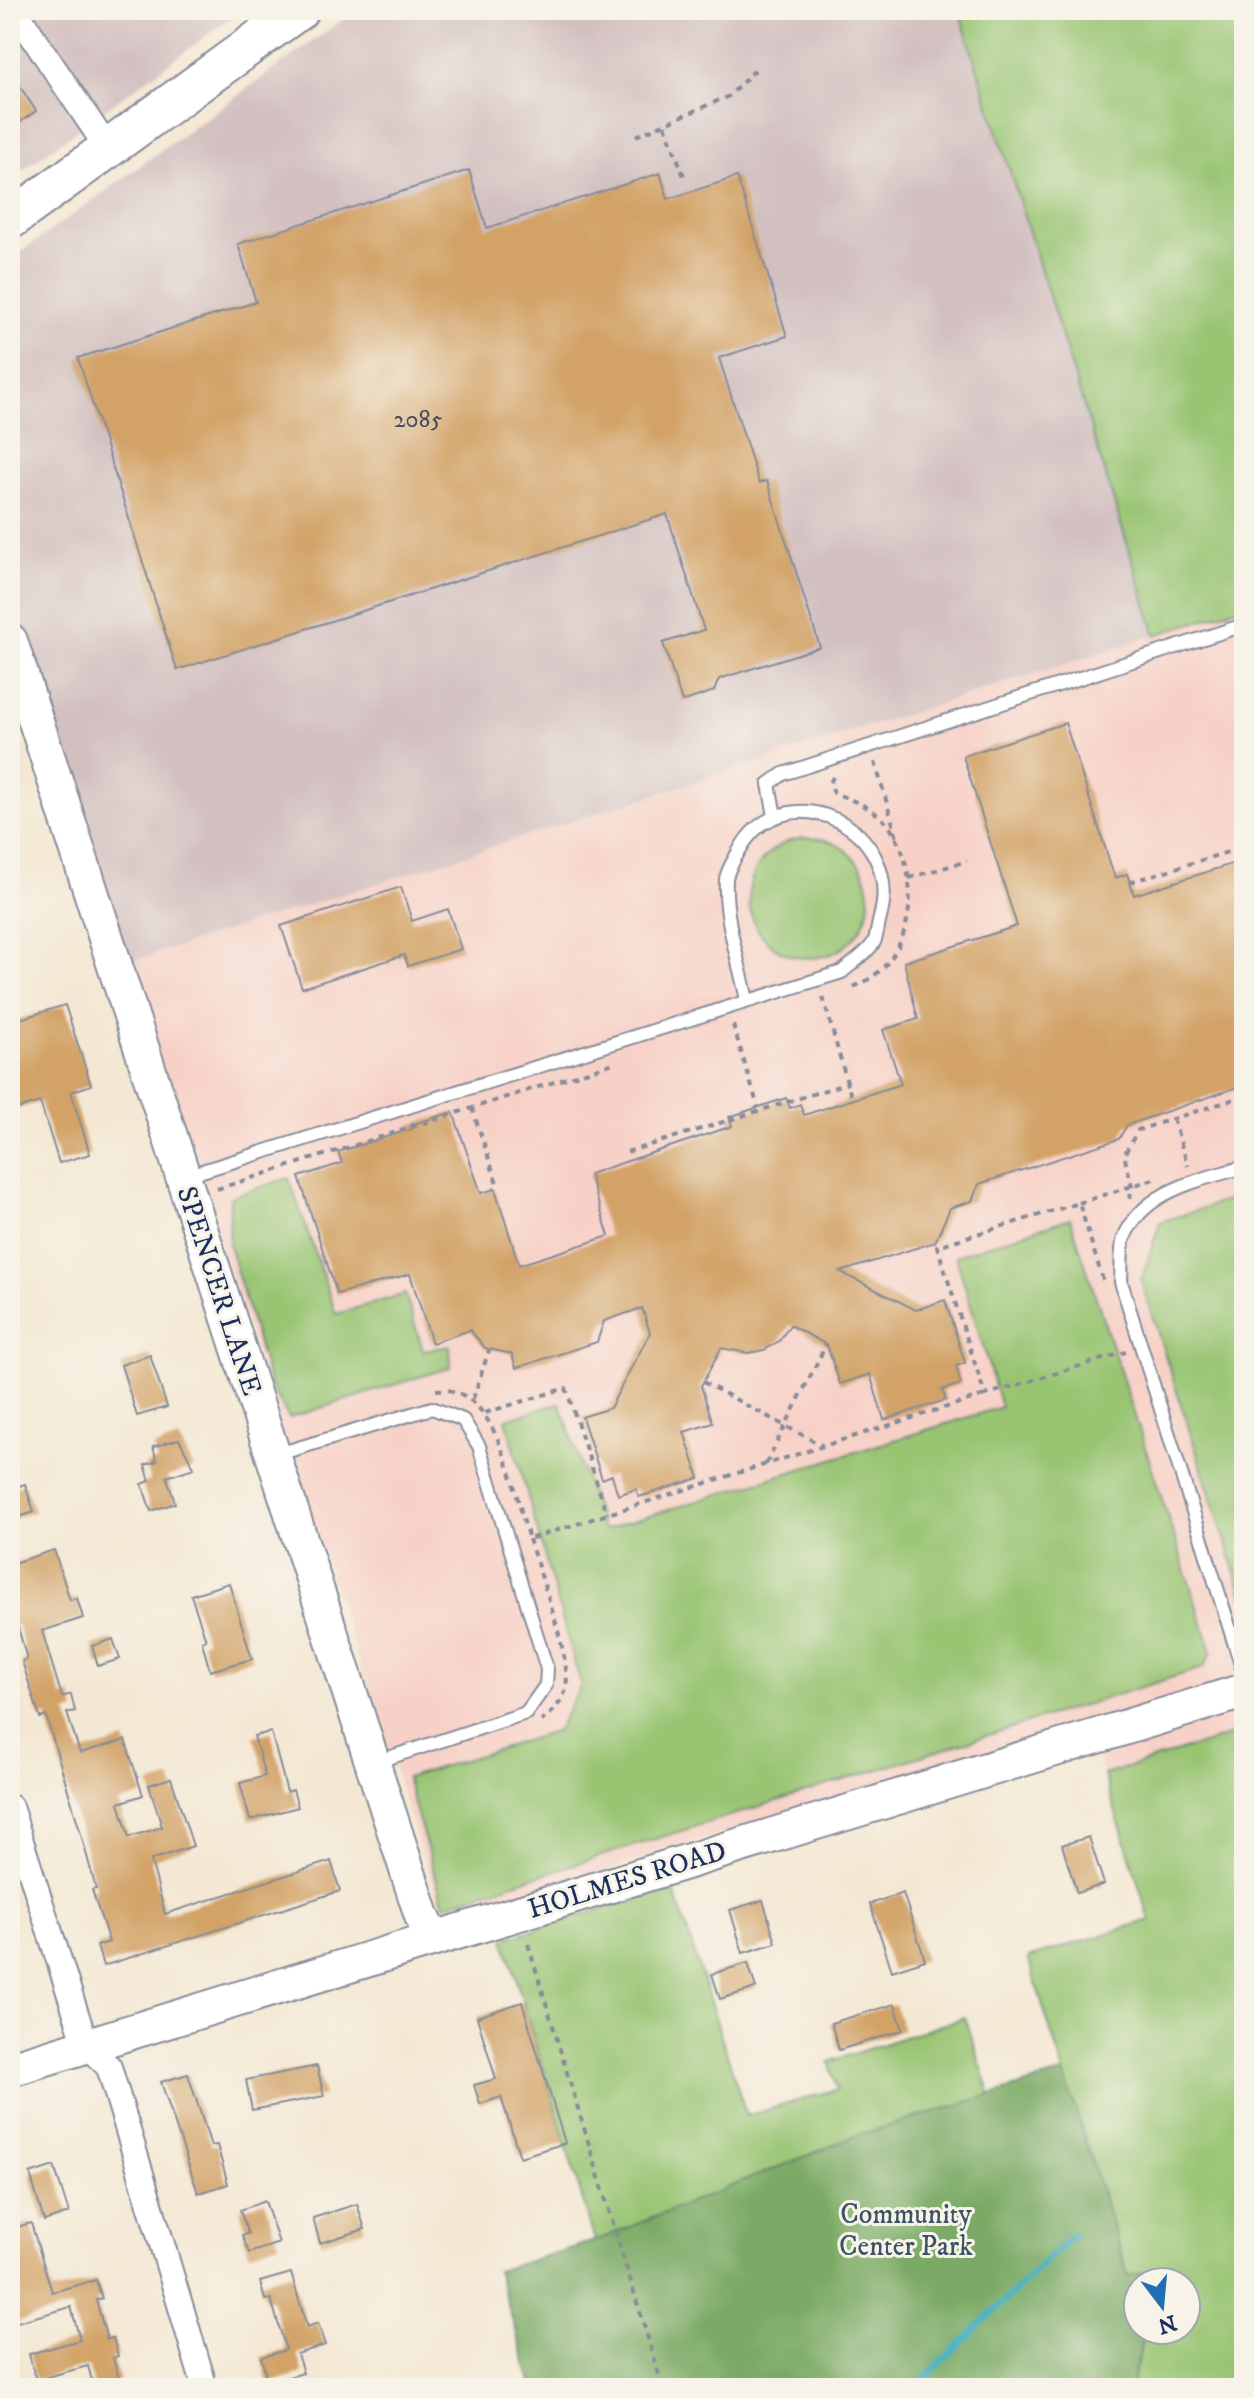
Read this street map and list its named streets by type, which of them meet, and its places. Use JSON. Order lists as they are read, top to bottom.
{
  "streets": {
    "street": ["SPENCER LANE", "HOLMES ROAD"]
  },
  "crossings": [
    ["SPENCER LANE", "HOLMES ROAD"]
  ],
  "parks": ["Community Center Park"],
  "house_numbers": ["2085"],
  "north": "bottom"
}
